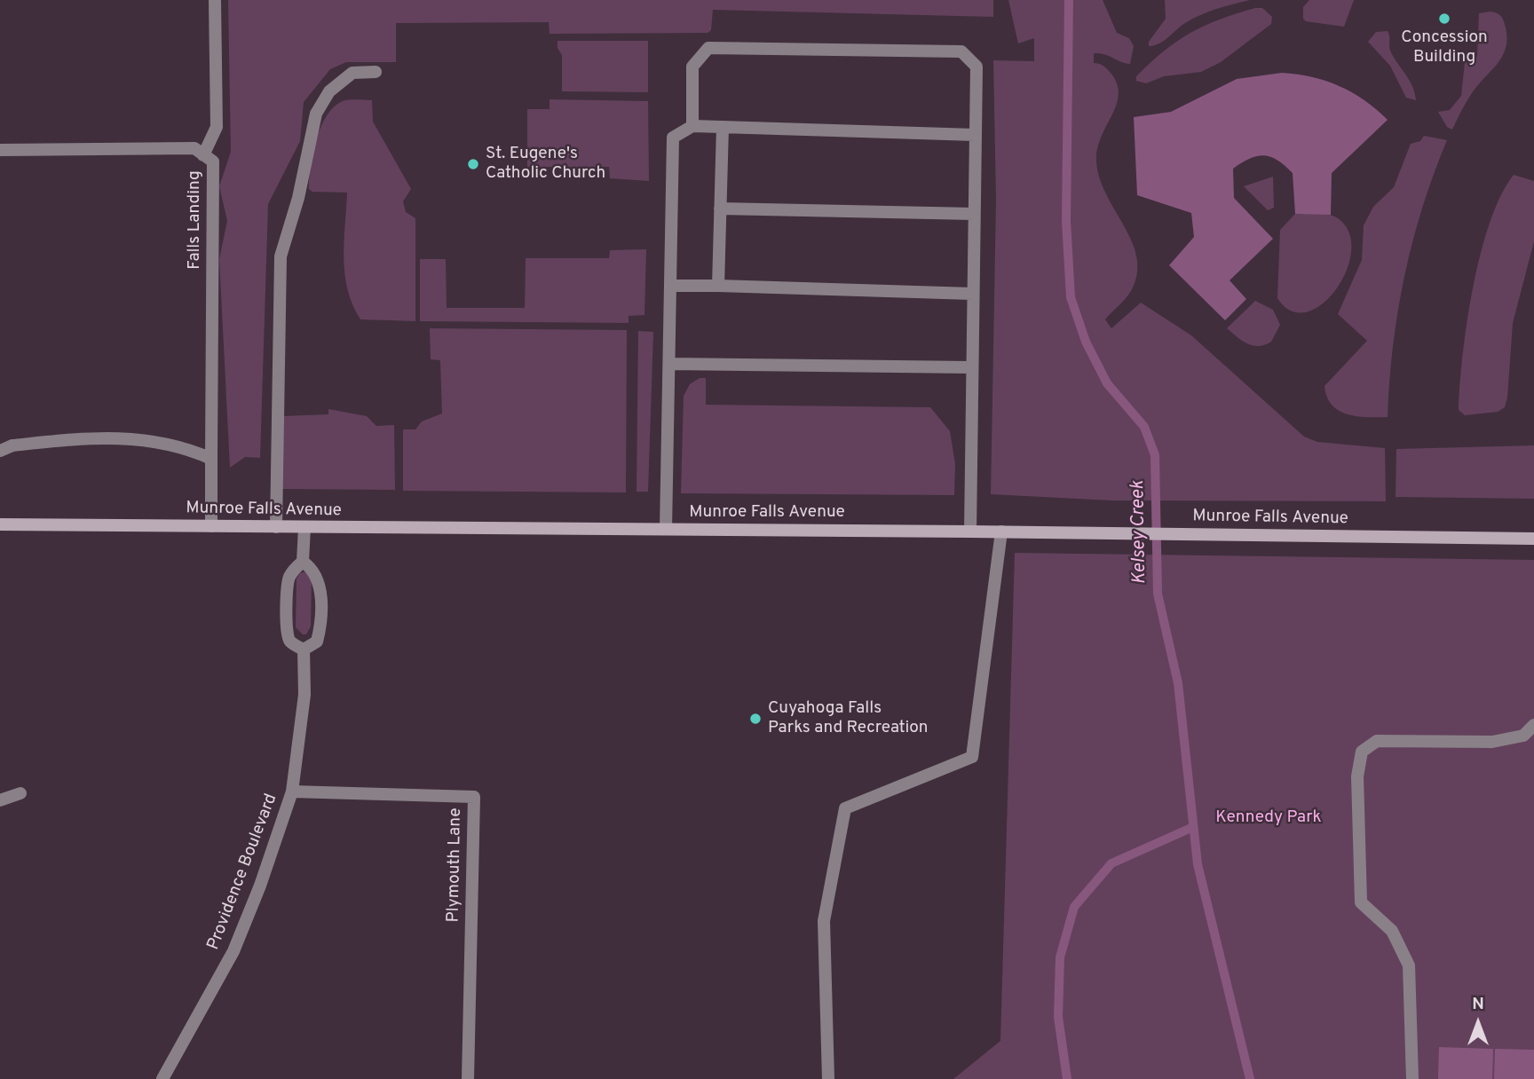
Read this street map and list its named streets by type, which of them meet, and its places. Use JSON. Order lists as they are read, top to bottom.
{
  "streets": {
    "street": [
      "Falls Landing",
      "Munroe Falls Avenue",
      "Plymouth Lane",
      "Providence Boulevard"
    ]
  },
  "crossings": [
    ["Falls Landing", "Munroe Falls Avenue"],
    ["Plymouth Lane", "Providence Boulevard"]
  ],
  "water": ["Kelsey Creek"],
  "parks": ["Kennedy Park"],
  "places": ["Concession Building", "St. Eugene's Catholic Church", "Cuyahoga Falls Parks and Recreation"],
  "north": "top"
}
